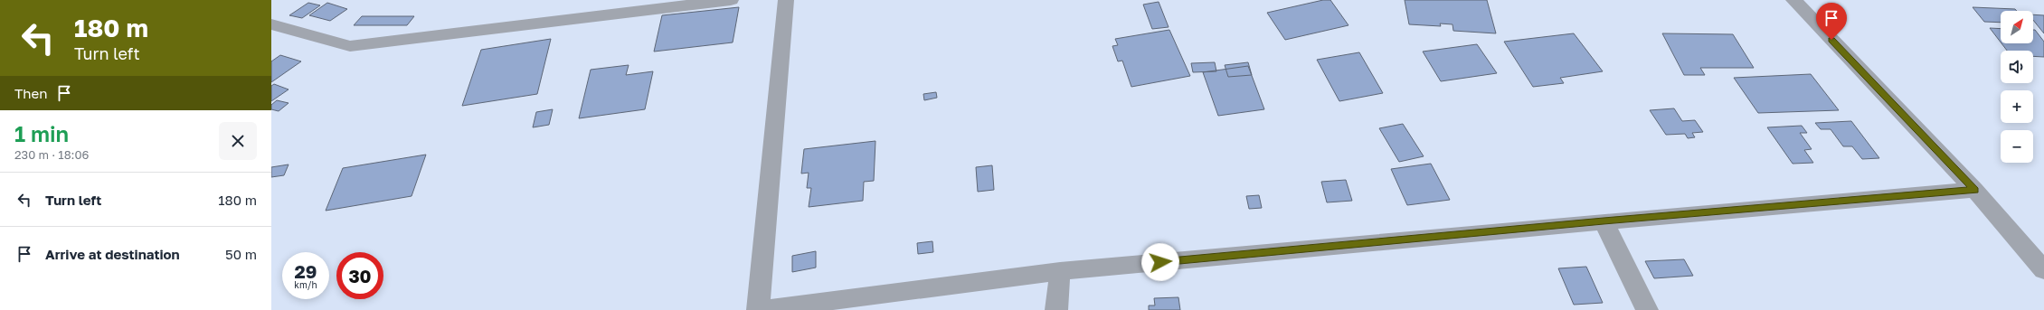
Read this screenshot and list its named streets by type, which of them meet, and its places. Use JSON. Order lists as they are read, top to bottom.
{
  "north": "top right",
  "page": {
    "turn": ["180 m", "Turn left"],
    "map_buttons": ["+", "−"],
    "then": "Then",
    "heading": ["1 min", "230 m · 18:06"],
    "list": [
      {
        "name": "Turn left",
        "value": "180 m"
      },
      {
        "name": "Arrive at destination",
        "value": "50 m"
      }
    ],
    "speed": "29 km/h",
    "limit": "30"
  }
}
